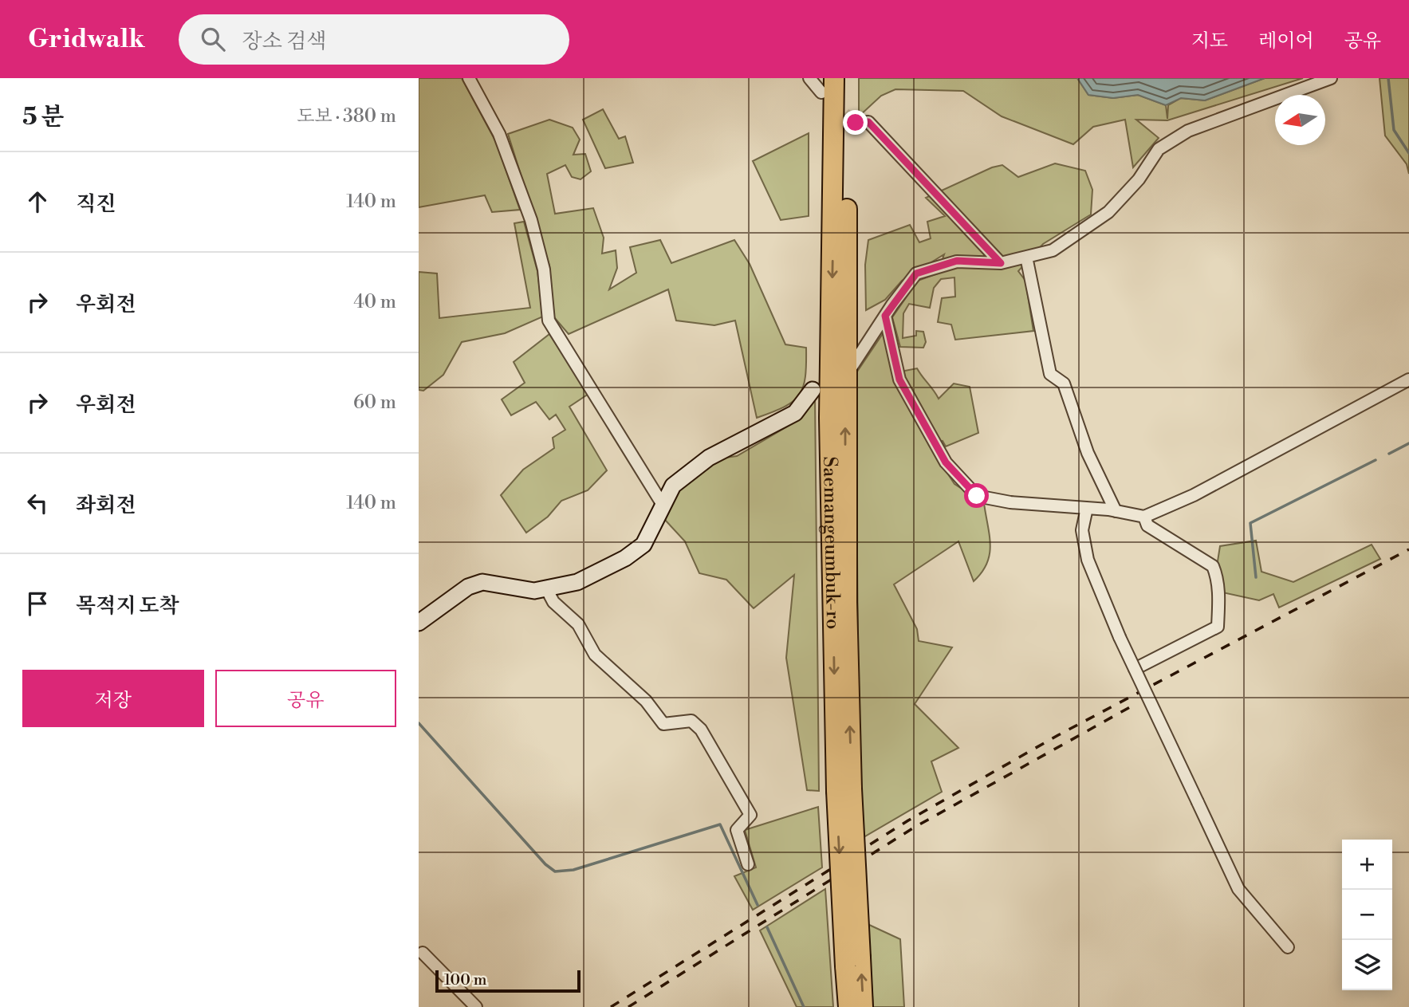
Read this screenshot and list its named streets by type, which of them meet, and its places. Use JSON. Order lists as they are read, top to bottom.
{
  "streets": {
    "highway": ["Saemangeumbuk-ro"]
  },
  "scale_bar": "100 m",
  "north": "left",
  "page": {
    "header": "Gridwalk",
    "search": "장소 검색",
    "nav": ["지도", "레이어", "공유"],
    "heading": ["5 분", "도보 · 380 m"],
    "list": [
      ["직진", "140 m"],
      ["우회전", "40 m"],
      ["우회전", "60 m"],
      ["좌회전", "140 m"],
      "목적지 도착"
    ],
    "buttons": ["저장", "공유"],
    "map_buttons": ["+", "−"],
    "scale": "100 m"
  }
}
